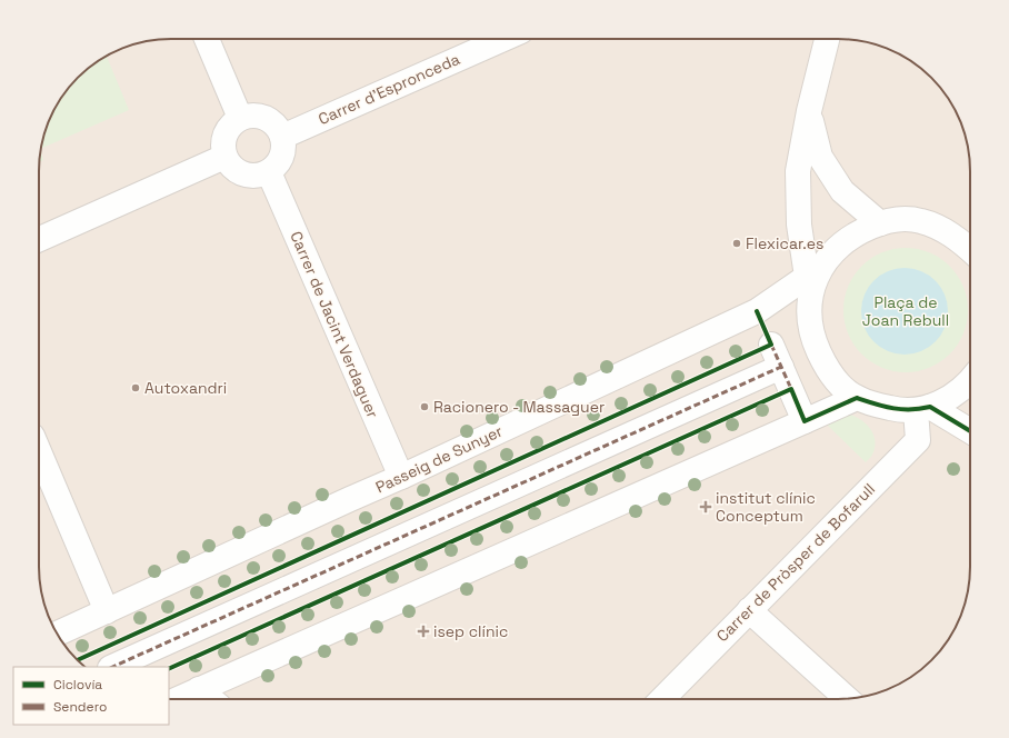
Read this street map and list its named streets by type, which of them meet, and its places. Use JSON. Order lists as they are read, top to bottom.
{
  "streets": {
    "street": [
      "Carrer d’Espronceda",
      "Carrer de Jacint Verdaguer",
      "Passeig de Sunyer",
      "Carrer de Pròsper de Bofarull"
    ]
  },
  "crossings": [
    ["Carrer d’Espronceda", "Carrer de Jacint Verdaguer"],
    ["Carrer de Jacint Verdaguer", "Passeig de Sunyer"]
  ],
  "parks": ["Plaça de Joan Rebull"],
  "places": {
    "other": ["Flexicar.es", "Autoxandri", "Racionero - Massaguer"],
    "health": ["institut clínic Conceptum", "isep clínic"]
  },
  "legend": ["Ciclovía", "Sendero"]
}
